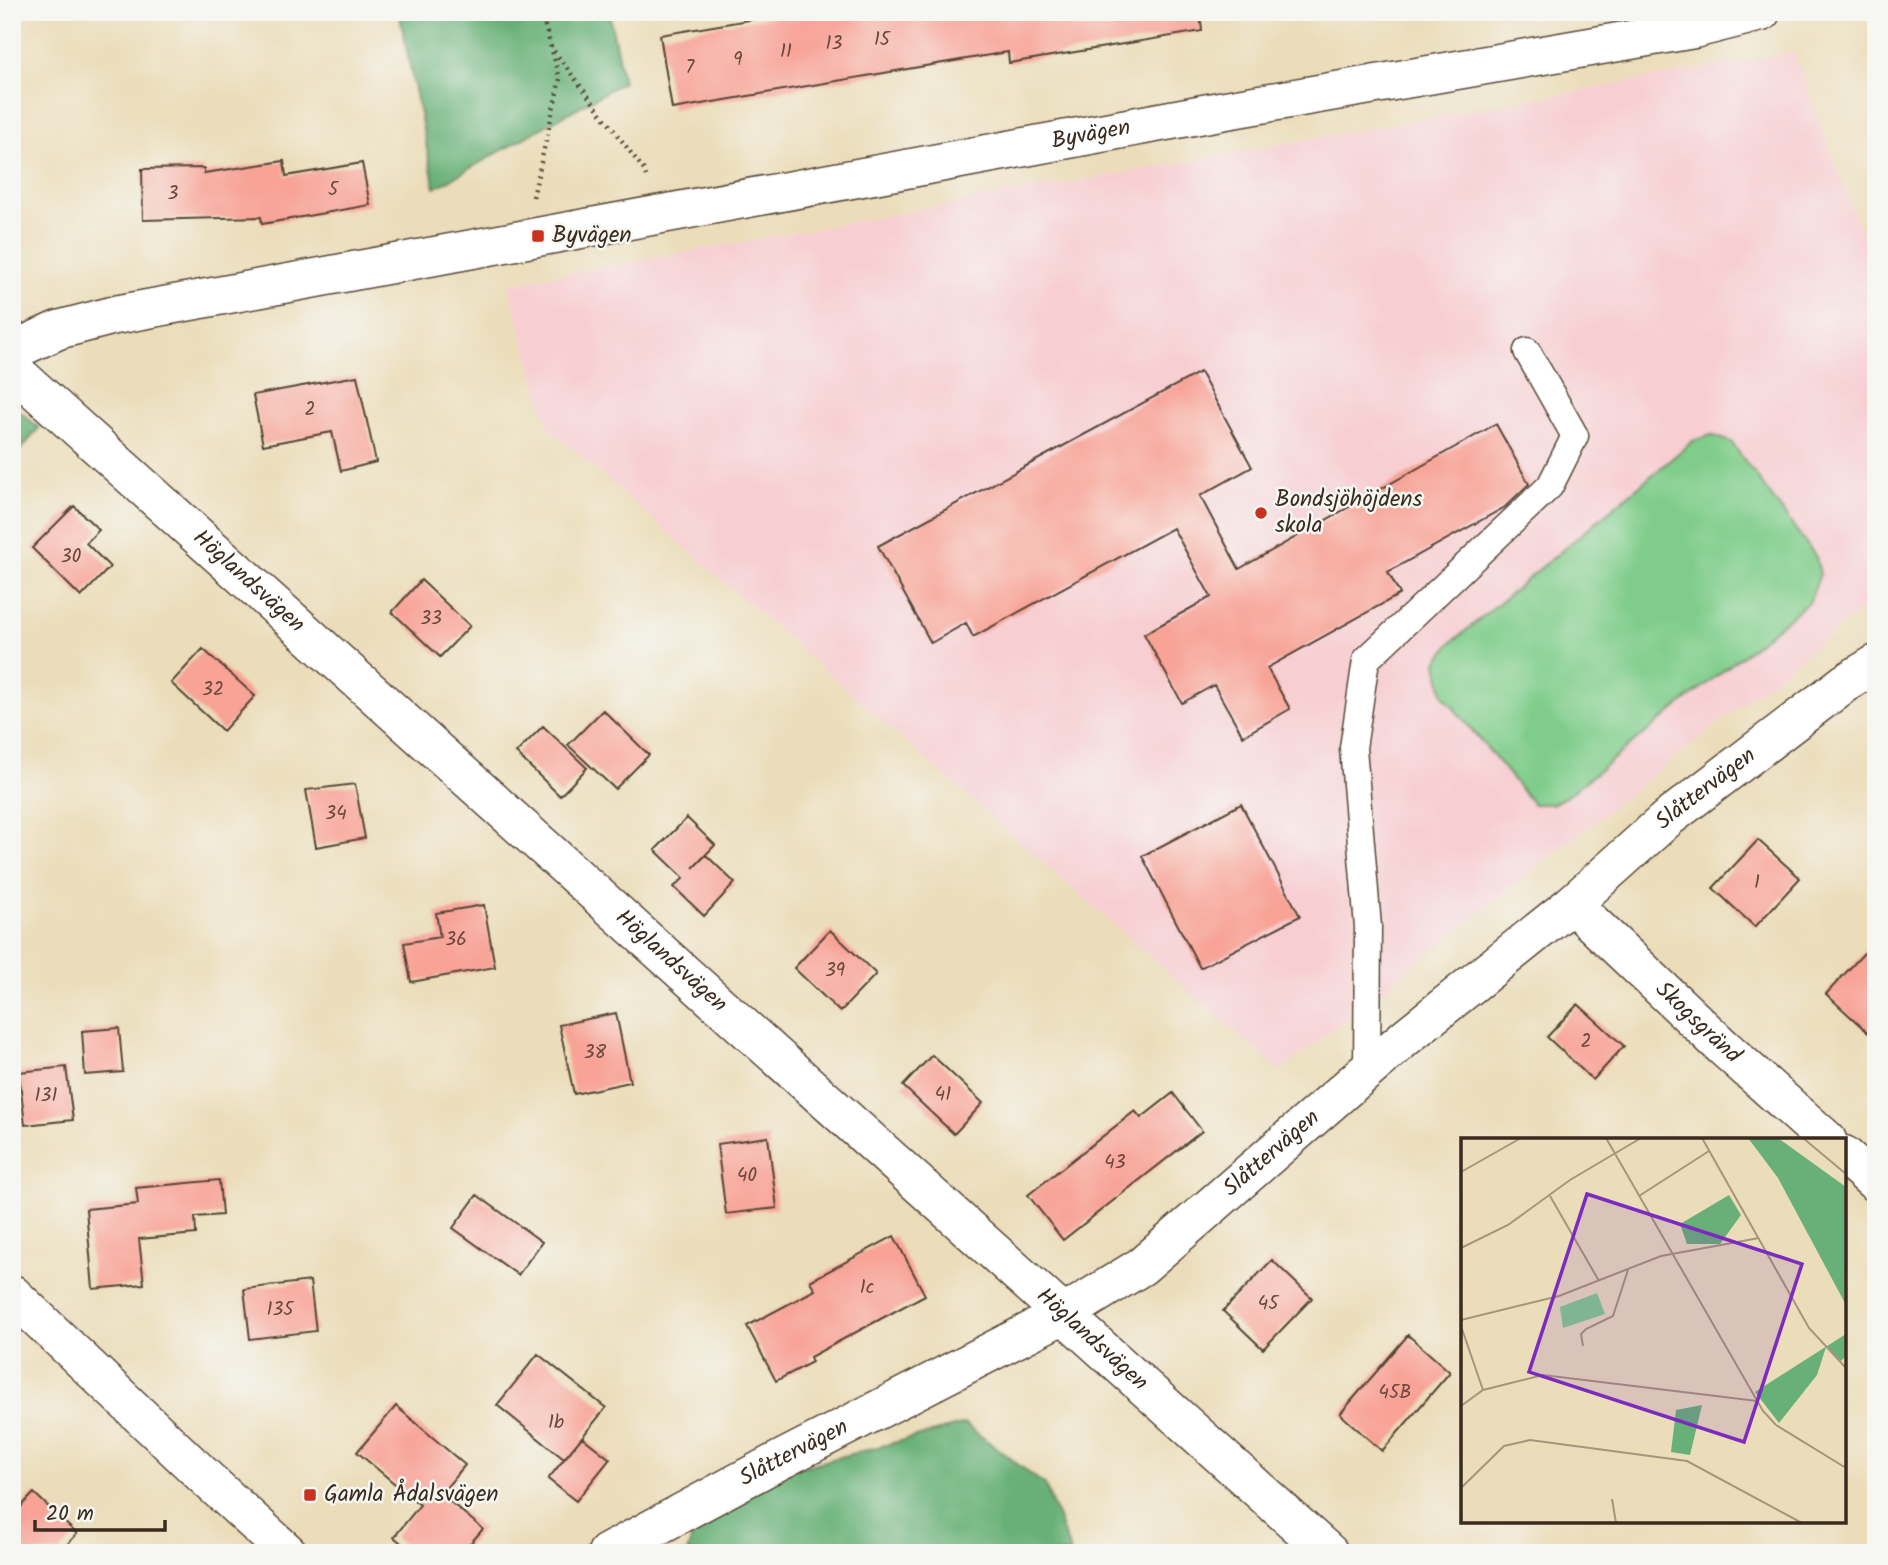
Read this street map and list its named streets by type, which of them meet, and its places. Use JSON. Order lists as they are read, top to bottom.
{
  "streets": {
    "street": [
      "Byvägen",
      "Höglandsvägen",
      "Slåttervägen",
      "Skogsgränd"
    ]
  },
  "crossings": [
    ["Höglandsvägen", "Slåttervägen"],
    ["Slåttervägen", "Skogsgränd"]
  ],
  "places": {
    "transit": ["Byvägen", "Gamla Ådalsvägen"],
    "other": ["Bondsjöhöjdens skola"]
  },
  "house_numbers": [
    "15",
    "13",
    "11",
    "9",
    "7",
    "5",
    "3",
    "2",
    "30",
    "33",
    "32",
    "34",
    "1",
    "36",
    "39",
    "2",
    "38",
    "41",
    "131",
    "43",
    "40",
    "1c",
    "45",
    "135",
    "45B",
    "1b"
  ],
  "scale_bar": "20 m"
}
